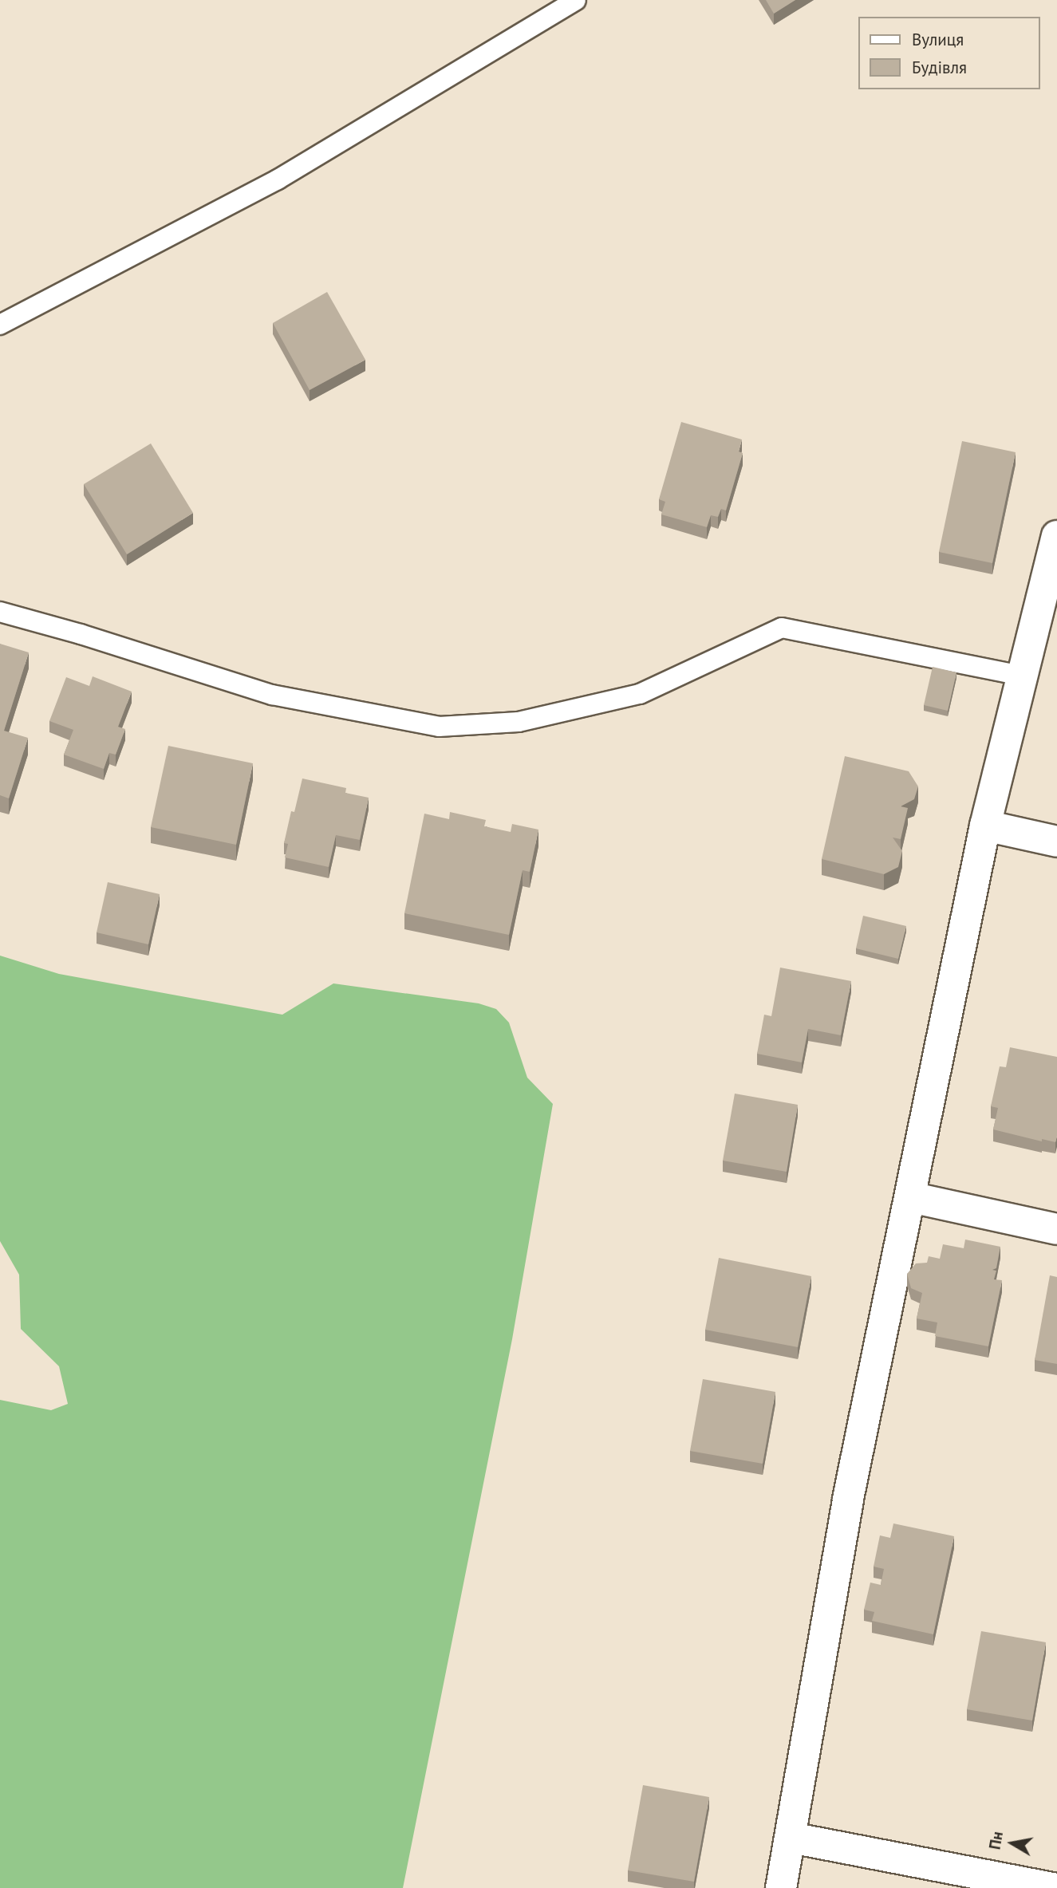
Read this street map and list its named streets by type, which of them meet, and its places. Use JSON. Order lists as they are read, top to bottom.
{
  "legend": ["Вулиця", "Будівля"],
  "north": "left"
}
